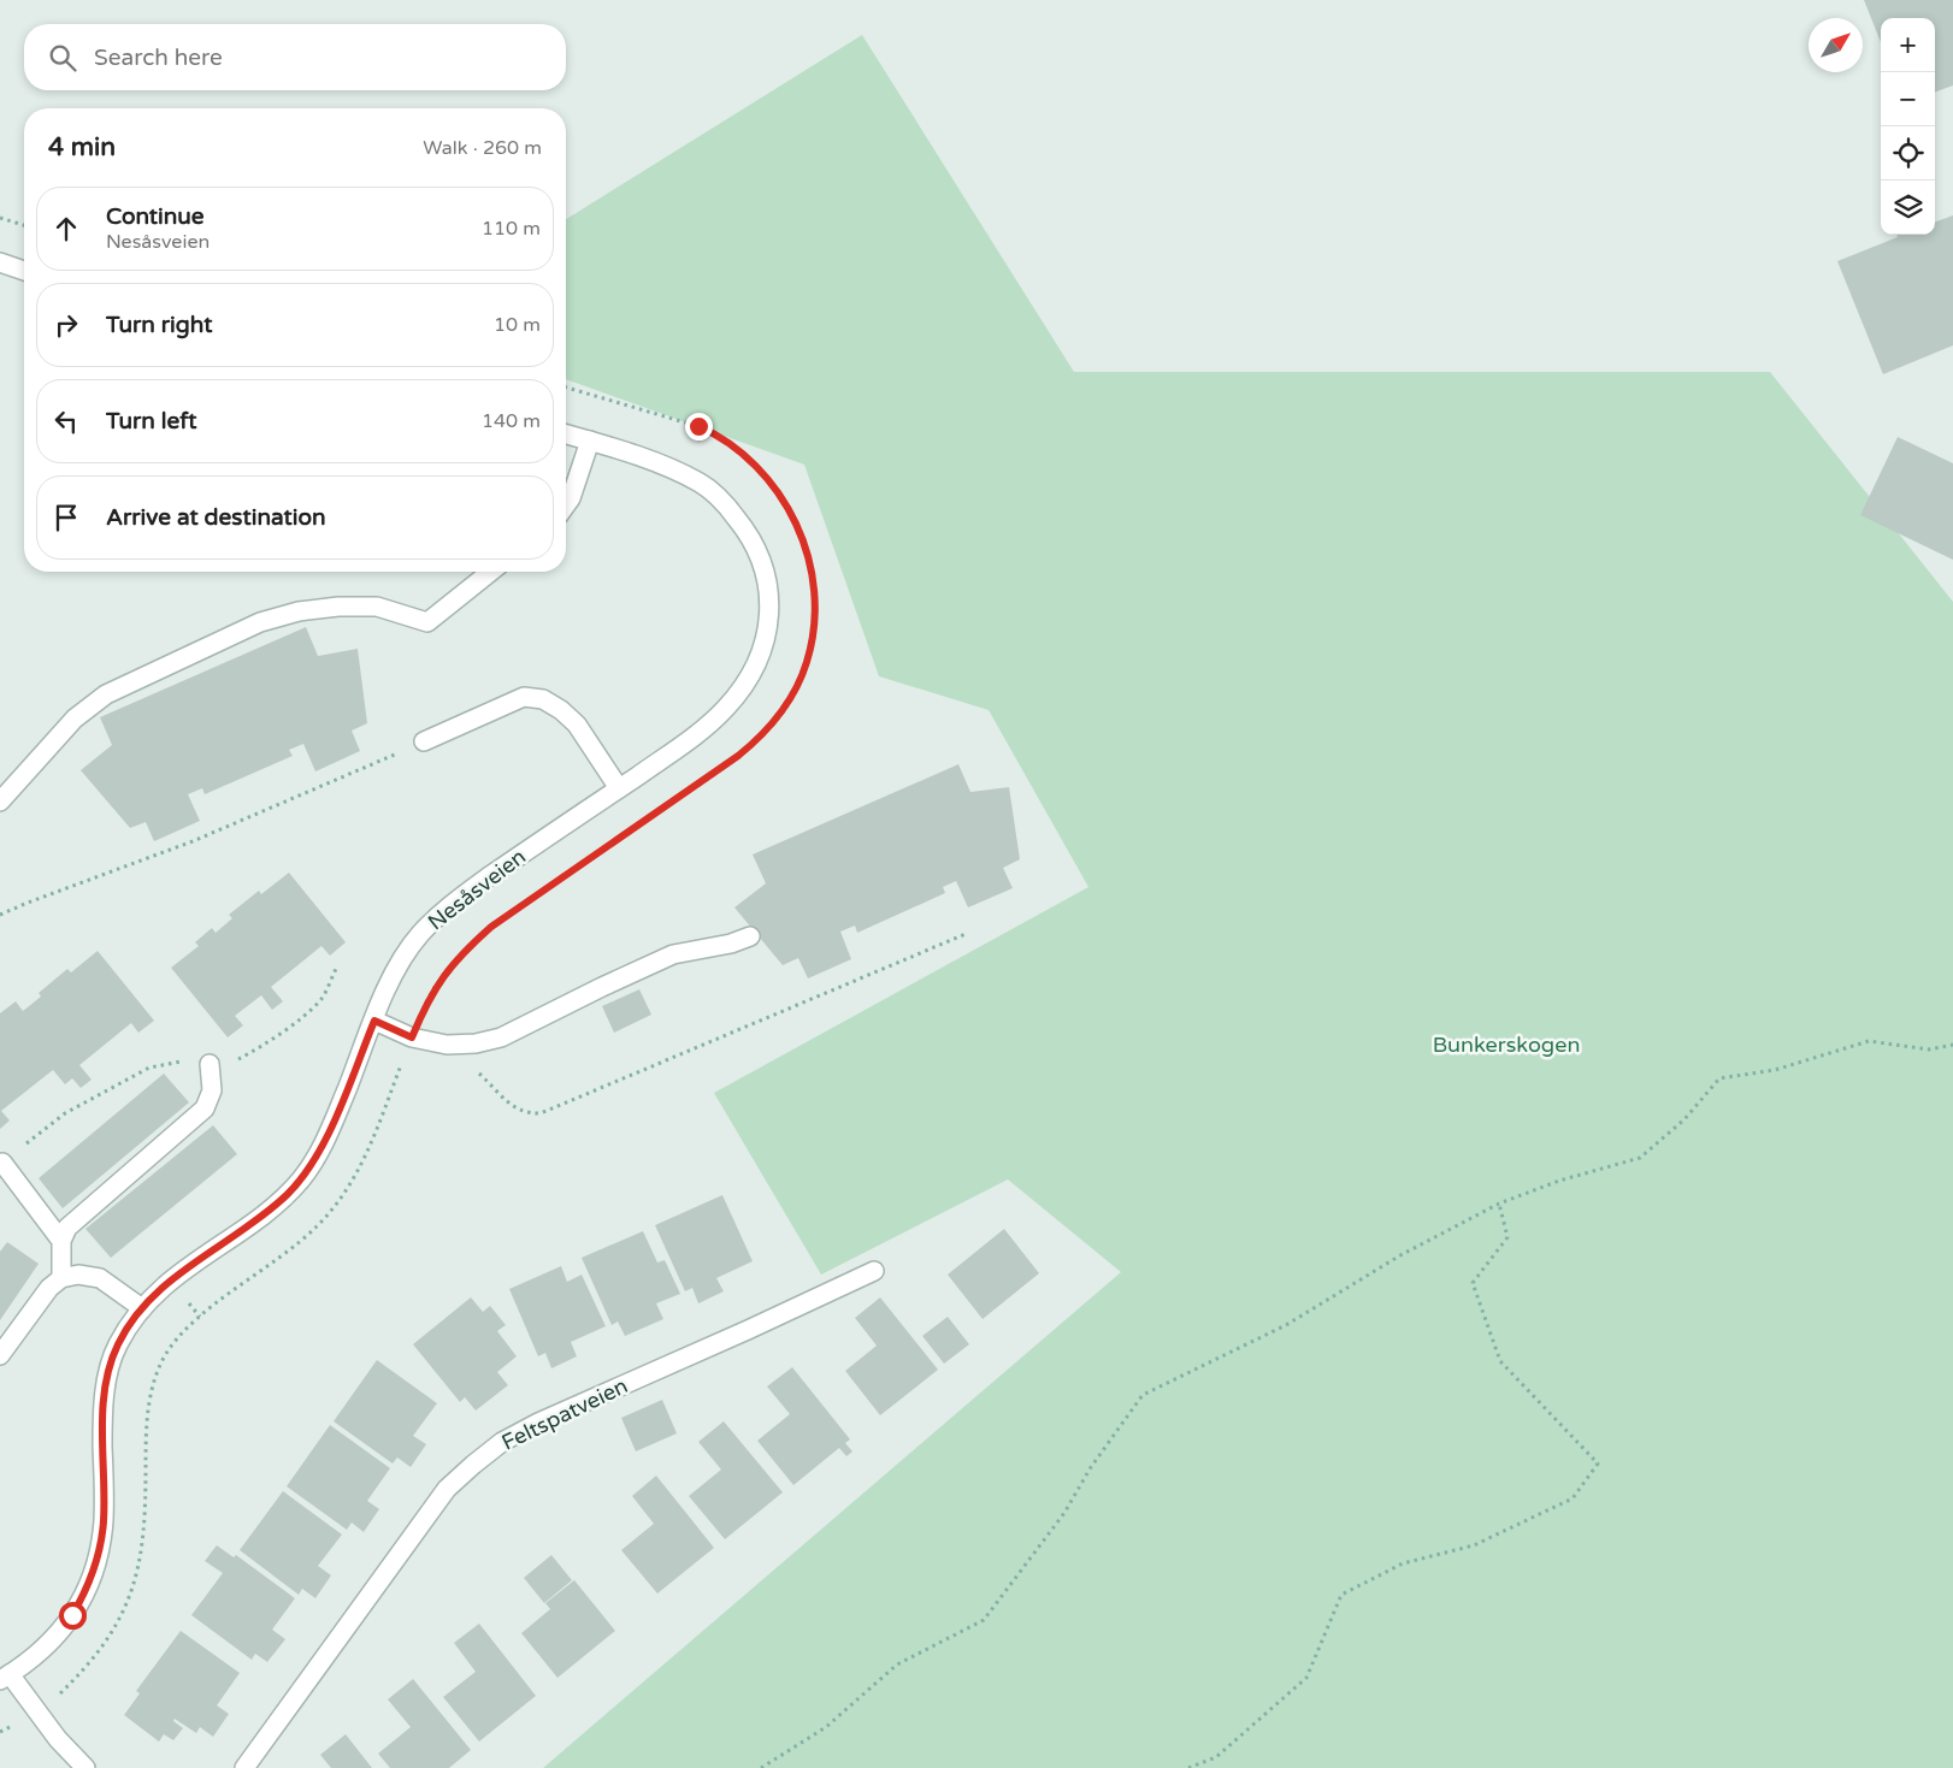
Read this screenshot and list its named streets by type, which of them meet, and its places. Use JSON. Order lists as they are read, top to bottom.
{
  "streets": {
    "street": ["Nesåsveien", "Feltspatveien"]
  },
  "parks": ["Bunkerskogen"],
  "north": "top right",
  "page": {
    "map_buttons": ["+", "−"],
    "search": "Search here",
    "heading": ["4 min", "Walk · 260 m"],
    "list": [
      ["Continue", "Nesåsveien", "110 m"],
      ["Turn right", "10 m"],
      ["Turn left", "140 m"],
      "Arrive at destination"
    ]
  }
}
